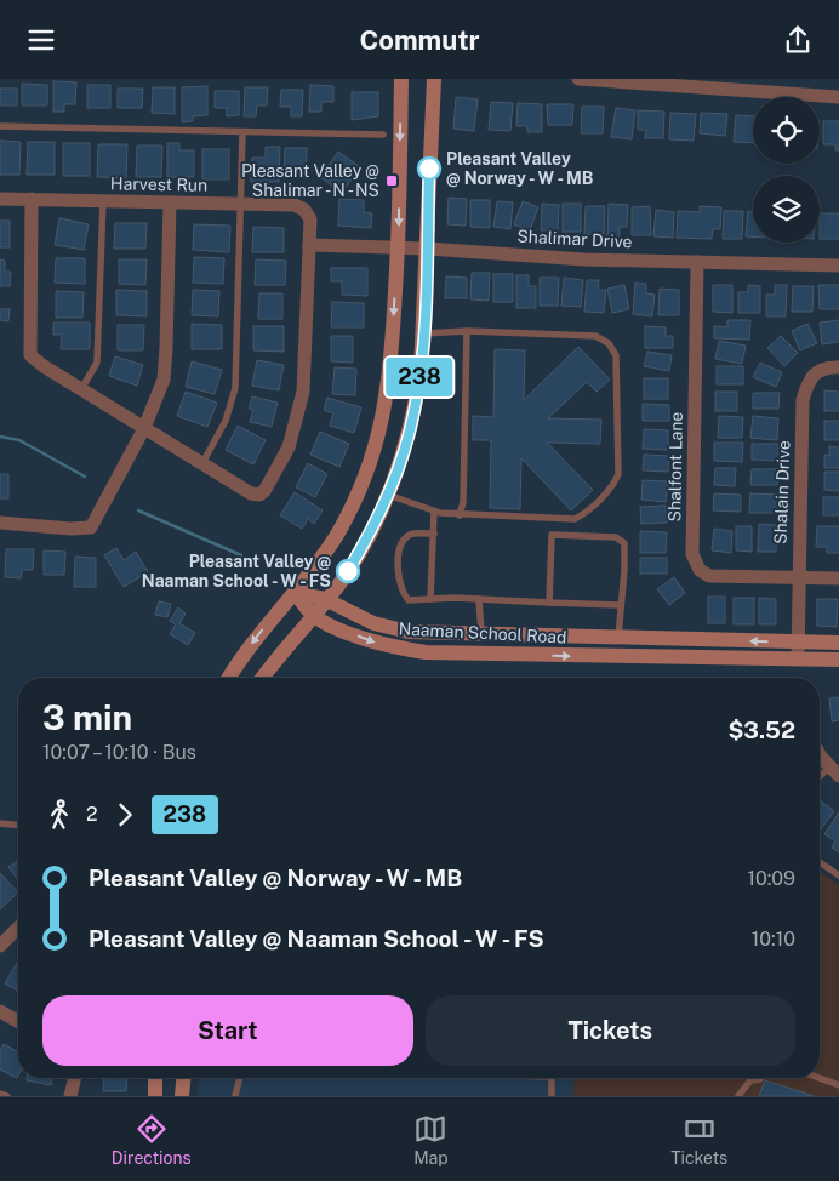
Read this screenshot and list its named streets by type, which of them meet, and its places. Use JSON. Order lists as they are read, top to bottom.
{
  "streets": {
    "main road": ["Naaman School Road"],
    "street": [
      "Harvest Run",
      "Shalimar Drive",
      "Shalfont Lane",
      "Shalain Drive"
    ]
  },
  "crossings": [
    ["Harvest Run", "Shalimar Drive"],
    ["Shalimar Drive", "Shalfont Lane"],
    ["Shalfont Lane", "Shalain Drive"],
    ["Shalain Drive", "Naaman School Road"]
  ],
  "places": {
    "other": ["Pleasant Valley @ Norway - W - MB", "Pleasant Valley @ Naaman School - W - FS"],
    "transit": ["Pleasant Valley @ Shalimar - N - NS"]
  },
  "lines": ["bus line 238"],
  "page": {
    "header": "Commutr",
    "on_map": "238",
    "heading": ["3 min", "10:07 – 10:10 · Bus", "$3.52"],
    "legs": ["2", "238"],
    "list": [
      {
        "name": "Pleasant Valley @ Norway - W - MB",
        "value": "10:09"
      },
      {
        "name": "Pleasant Valley @ Naaman School - W - FS",
        "value": "10:10"
      }
    ],
    "buttons": ["Start", "Tickets"],
    "tabs": ["Directions", "Map", "Tickets"]
  }
}
